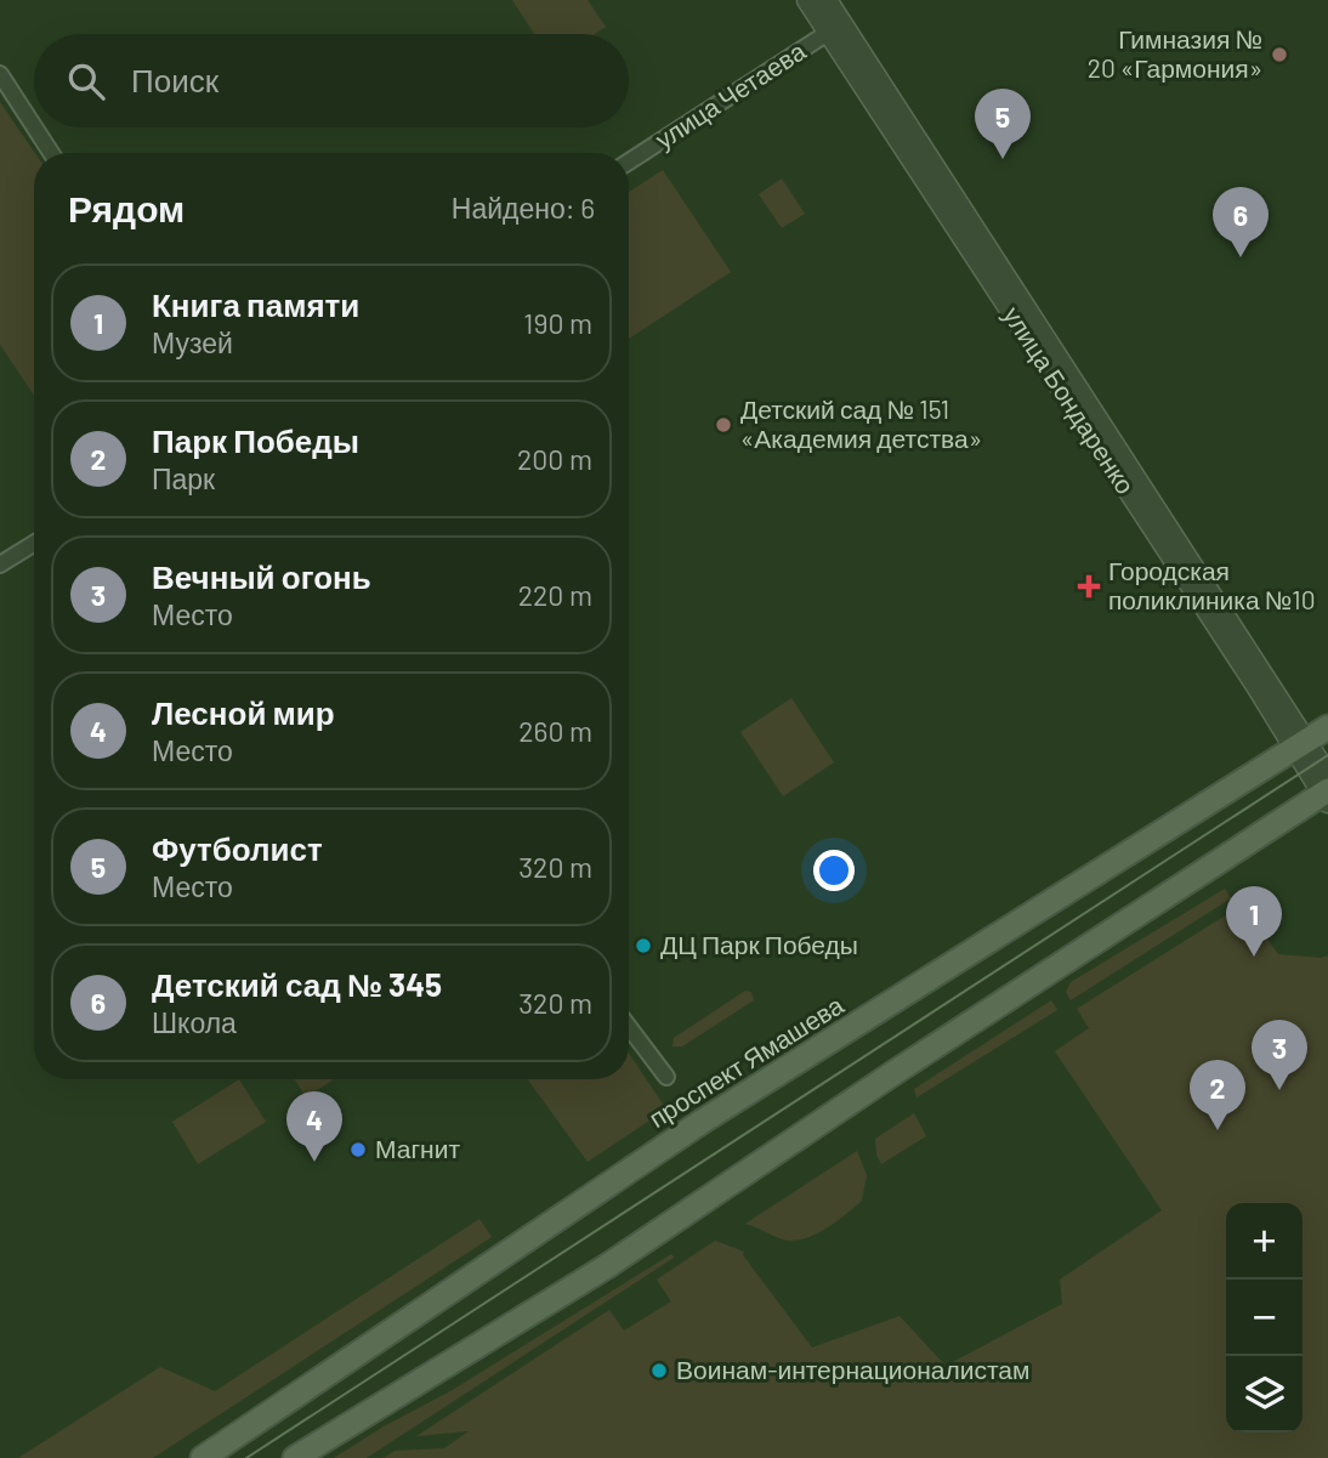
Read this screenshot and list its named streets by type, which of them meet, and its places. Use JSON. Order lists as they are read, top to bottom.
{
  "streets": {
    "main road": ["проспект Ямашева"],
    "street": ["улица Четаева", "улица Бондаренко"]
  },
  "crossings": [
    ["улица Четаева", "улица Бондаренко"],
    ["улица Бондаренко", "проспект Ямашева"]
  ],
  "places": {
    "other": [
      "Гимназия № 20 «Гармония»",
      "Детский сад № 151 «Академия детства»",
      "ДЦ Парк Победы",
      "Магнит",
      "Воинам-интернационалистам"
    ],
    "health": ["Городская поликлиника №10"]
  },
  "page": {
    "search": "Поиск",
    "pins": [
      "5",
      "6",
      "1",
      "3",
      "2",
      "4"
    ],
    "heading": ["Рядом", "Найдено: 6"],
    "list": [
      {
        "mark": "1",
        "name": "Книга памяти",
        "note": "Музей",
        "value": "190 m"
      },
      {
        "mark": "2",
        "name": "Парк Победы",
        "note": "Парк",
        "value": "200 m"
      },
      {
        "mark": "3",
        "name": "Вечный огонь",
        "note": "Место",
        "value": "220 m"
      },
      {
        "mark": "4",
        "name": "Лесной мир",
        "note": "Место",
        "value": "260 m"
      },
      {
        "mark": "5",
        "name": "Футболист",
        "note": "Место",
        "value": "320 m"
      },
      {
        "mark": "6",
        "name": "Детский сад № 345",
        "note": "Школа",
        "value": "320 m"
      }
    ],
    "map_buttons": ["+", "−"]
  }
}
